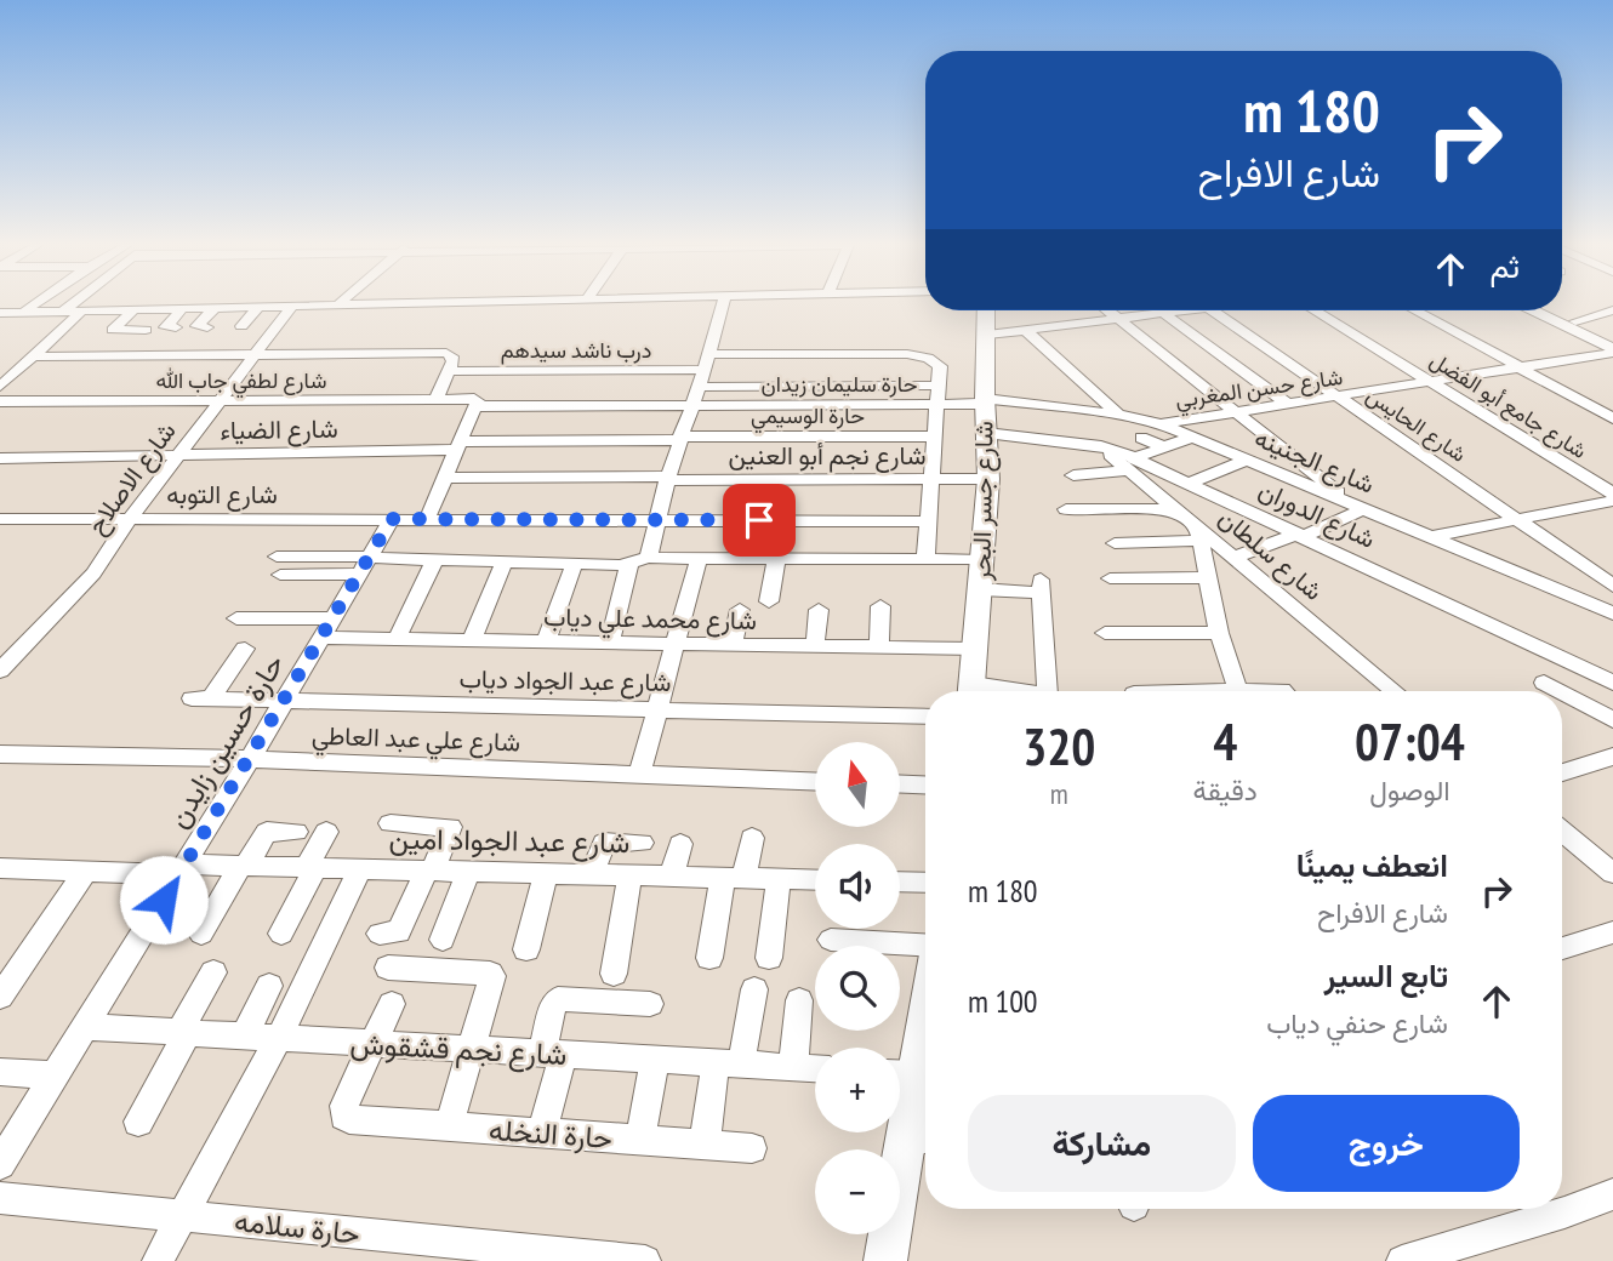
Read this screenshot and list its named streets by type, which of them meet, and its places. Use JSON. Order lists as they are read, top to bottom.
{
  "streets": {
    "main road": ["شارع جسر البحر"],
    "street": [
      "درب ناشد سيدهم",
      "شارع لطفي جاب الله",
      "حارة سليمان زيدان",
      "شارع حسن المغربي",
      "شارع جامع أبو الفضل",
      "حارة الوسيمي",
      "شارع الحايس",
      "شارع الضياء",
      "شارع نجم أبو العنين",
      "شارع الجنينه",
      "شارع الاصلاح",
      "شارع التوبه",
      "شارع الدوران",
      "شارع سلطان",
      "شارع محمد علي دياب",
      "شارع عبد الجواد دياب",
      "شارع علي عبد العاطي",
      "حارة حسين زايدن",
      "شارع عبد الجواد امين",
      "شارع نجم قشقوش",
      "حارة النخله",
      "حارة سلامه"
    ]
  },
  "crossings": [
    ["شارع لطفي جاب الله", "حارة سليمان زيدان"],
    ["شارع لطفي جاب الله", "شارع الاصلاح"],
    ["حارة سليمان زيدان", "شارع الجنينه"],
    ["حارة سليمان زيدان", "شارع جسر البحر"],
    ["شارع حسن المغربي", "شارع جامع أبو الفضل"],
    ["شارع حسن المغربي", "شارع الحايس"],
    ["شارع حسن المغربي", "شارع الجنينه"],
    ["حارة الوسيمي", "شارع الضياء"],
    ["شارع الضياء", "شارع الاصلاح"],
    ["شارع نجم أبو العنين", "شارع جسر البحر"],
    ["شارع الجنينه", "شارع جسر البحر"],
    ["شارع الاصلاح", "شارع التوبه"],
    ["شارع التوبه", "حارة حسين زايدن"],
    ["شارع جسر البحر", "شارع سلطان"],
    ["شارع جسر البحر", "شارع محمد علي دياب"],
    ["شارع الدوران", "شارع سلطان"],
    ["شارع محمد علي دياب", "حارة حسين زايدن"],
    ["شارع عبد الجواد دياب", "حارة حسين زايدن"],
    ["شارع علي عبد العاطي", "حارة حسين زايدن"],
    ["حارة حسين زايدن", "شارع عبد الجواد امين"],
    ["حارة حسين زايدن", "شارع نجم قشقوش"],
    ["شارع نجم قشقوش", "حارة النخله"]
  ],
  "north": "top",
  "page": {
    "turn": ["180 m", "شارع الافراح"],
    "then": "ثم",
    "eta": [
      "07:04",
      "الوصول",
      "4",
      "دقيقة",
      "320",
      "m"
    ],
    "map_buttons": ["+", "−"],
    "list": [
      {
        "name": "انعطف يمينًا",
        "note": "شارع الافراح",
        "value": "180 m"
      },
      {
        "name": "تابع السير",
        "note": "شارع حنفي دياب",
        "value": "100 m"
      }
    ],
    "buttons": ["خروج", "مشاركة"]
  }
}
